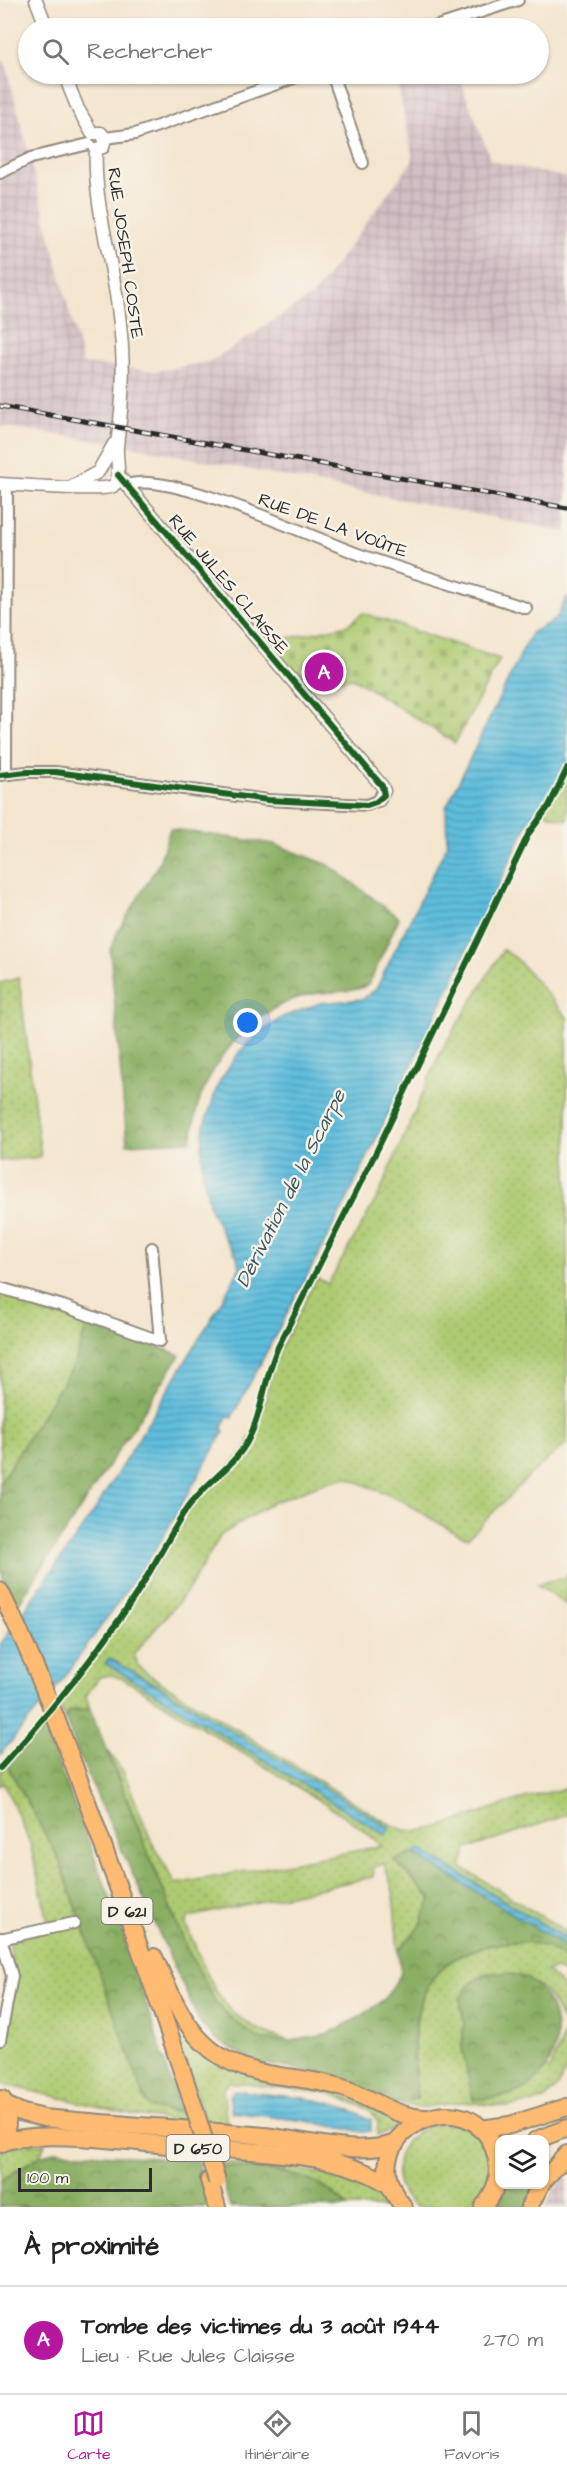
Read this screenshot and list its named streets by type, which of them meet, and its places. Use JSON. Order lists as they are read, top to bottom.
{
  "streets": {
    "main road": ["D 621", "D 650"],
    "street": ["RUE JOSEPH COSTE", "RUE DE LA VOÛTE", "RUE JULES CLAISSE"]
  },
  "crossings": [
    ["RUE JOSEPH COSTE", "RUE JULES CLAISSE"],
    ["RUE DE LA VOÛTE", "RUE JULES CLAISSE"]
  ],
  "water": ["Dérivation de la Scarpe"],
  "scale_bar": "100 m",
  "page": {
    "search": "Rechercher",
    "pins": "A",
    "scale": "100 m",
    "heading": "À proximité",
    "list": [
      {
        "mark": "A",
        "name": "Tombe des victimes du 3 août 1944",
        "note": "Lieu · Rue Jules Claisse",
        "value": "270 m"
      }
    ],
    "nav": ["Carte", "Itinéraire", "Favoris"]
  }
}
